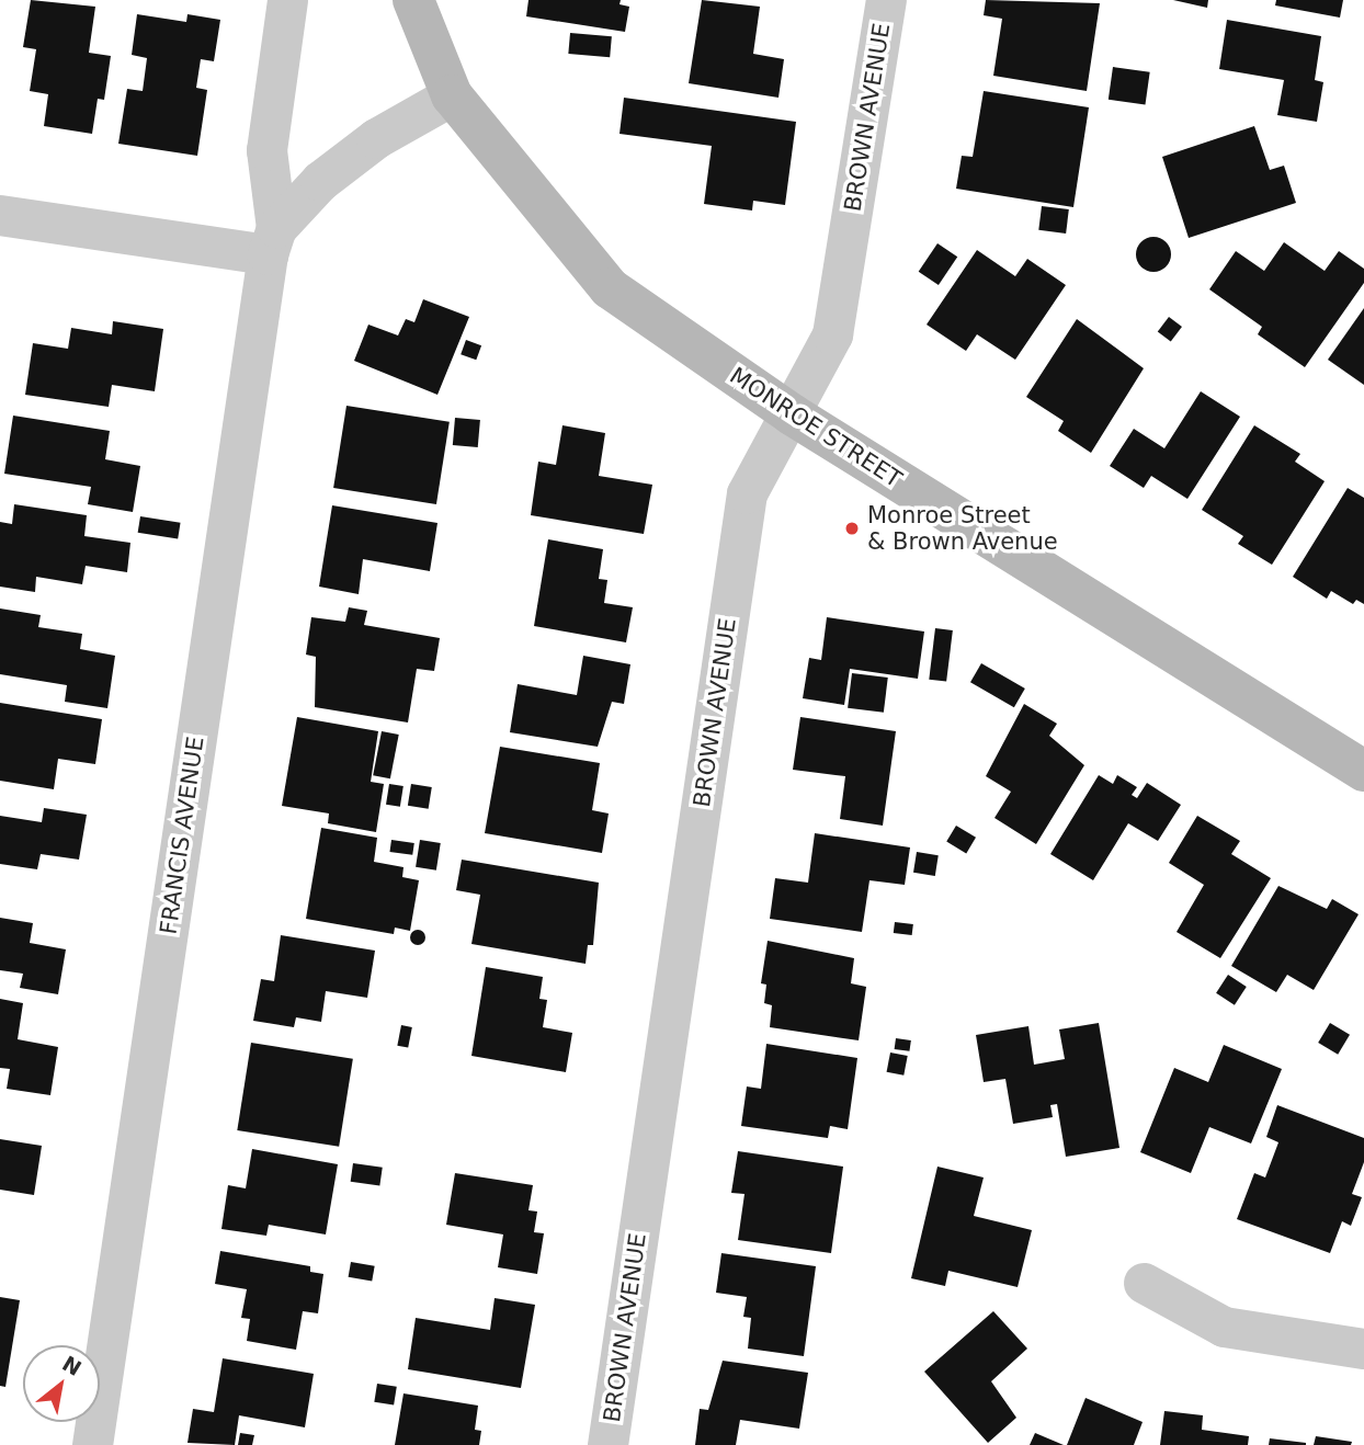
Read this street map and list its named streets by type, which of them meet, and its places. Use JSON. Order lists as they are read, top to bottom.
{
  "streets": {
    "main road": ["MONROE STREET"],
    "street": ["BROWN AVENUE", "FRANCIS AVENUE"]
  },
  "crossings": [
    ["BROWN AVENUE", "MONROE STREET"]
  ],
  "places": ["Monroe Street & Brown Avenue"],
  "north": "top right"
}
